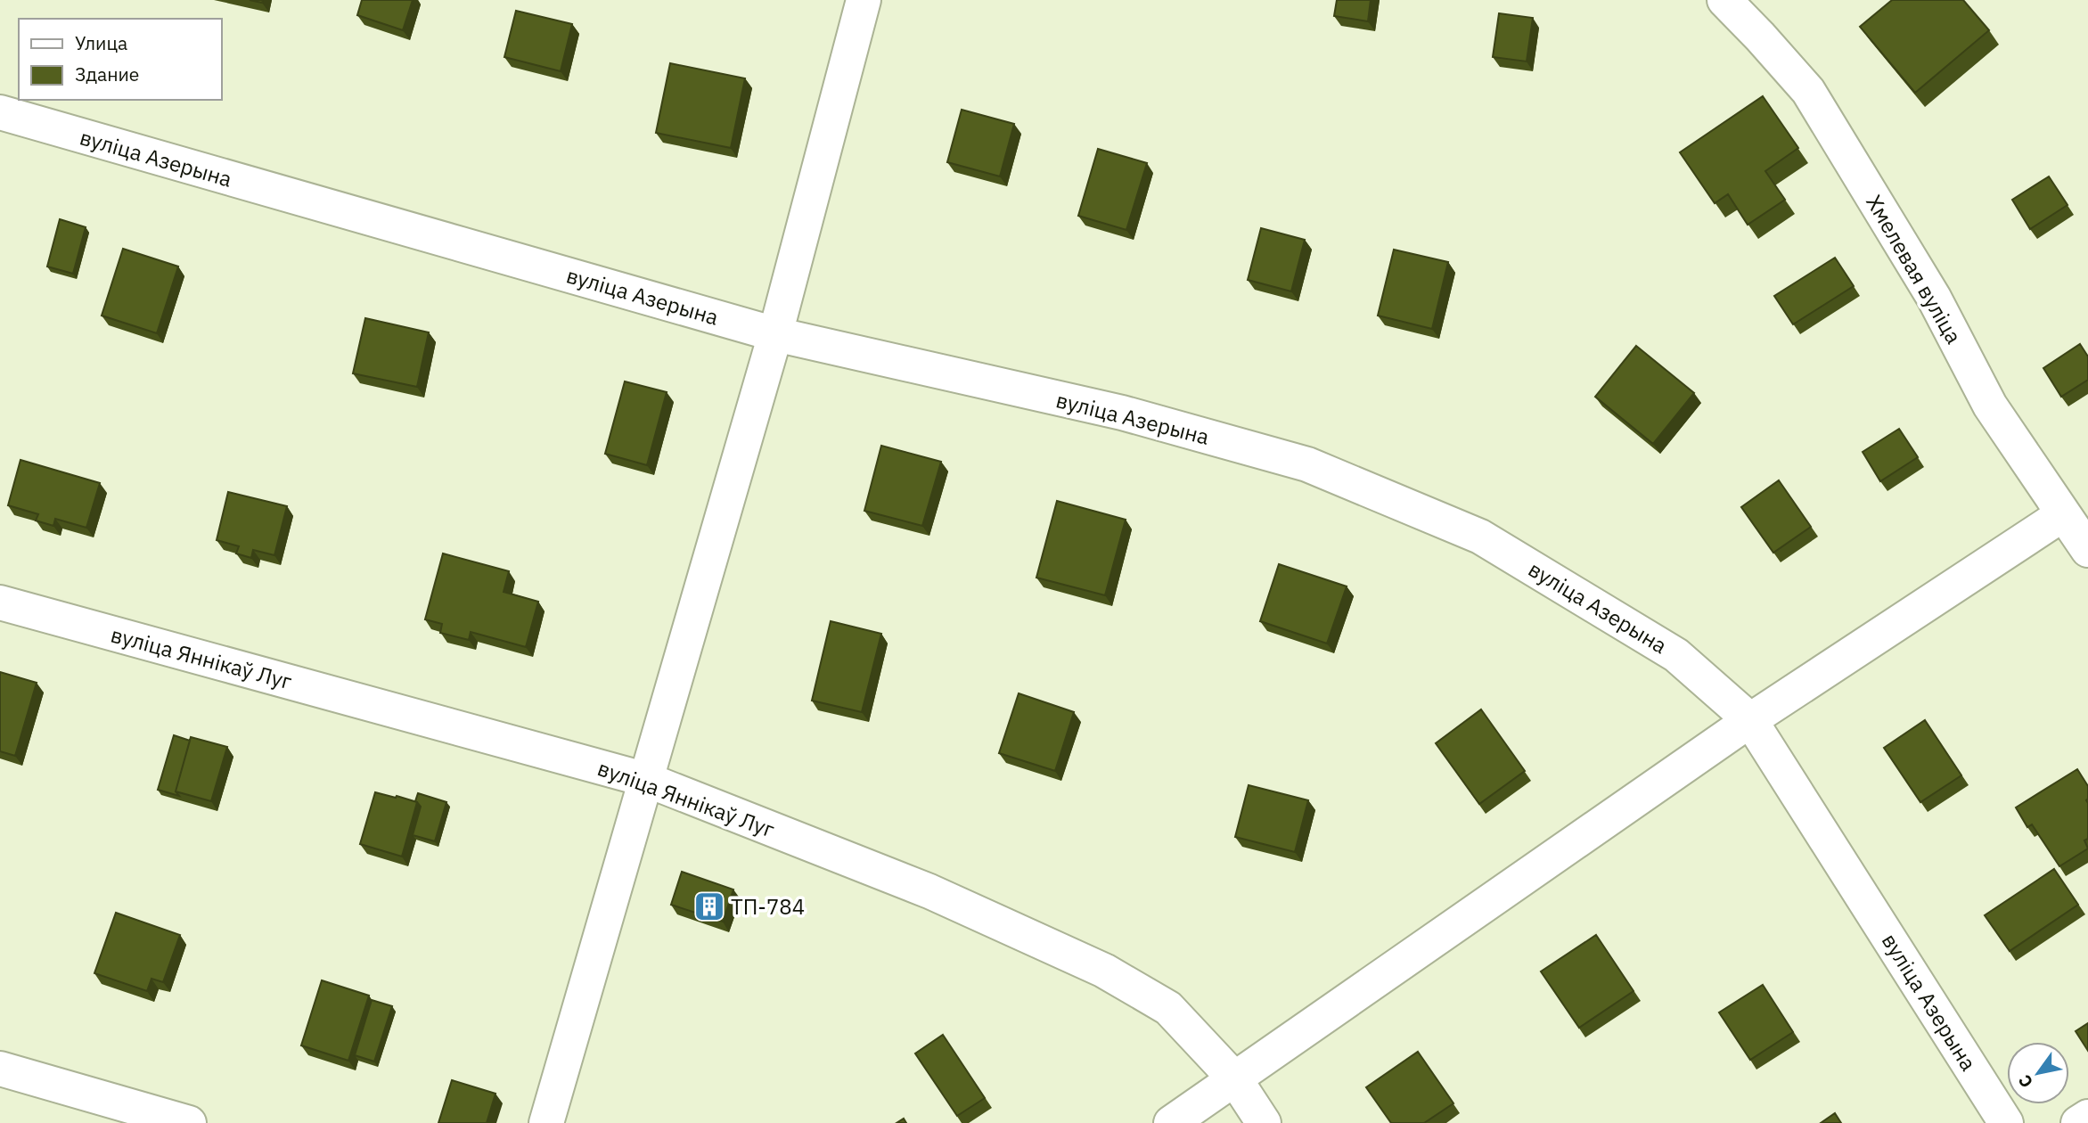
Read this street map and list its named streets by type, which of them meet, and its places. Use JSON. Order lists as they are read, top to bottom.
{
  "streets": {
    "street": ["вуліца Азерына", "Хмелевая вуліца", "вуліца Яннікаў Луг"]
  },
  "places": {
    "building": ["ТП-784"]
  },
  "legend": ["Улица", "Здание"],
  "north": "bottom left"
}
